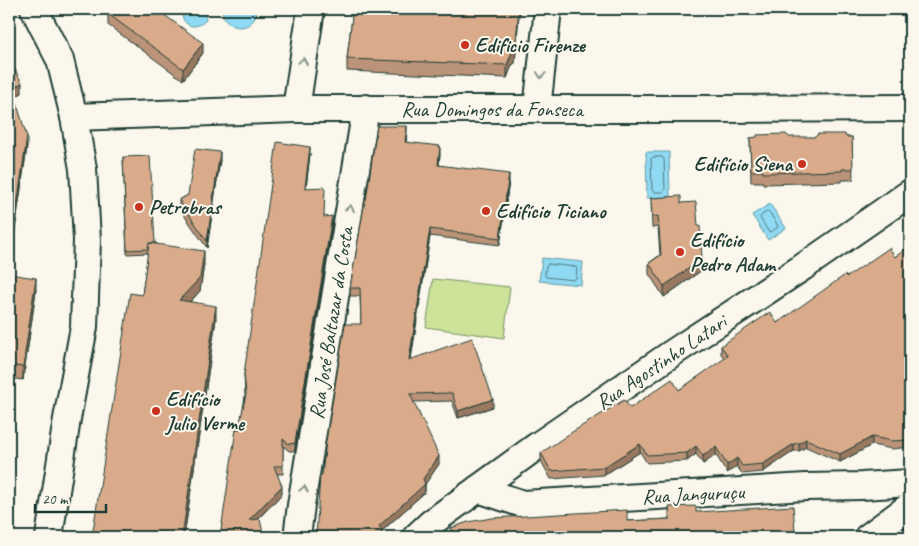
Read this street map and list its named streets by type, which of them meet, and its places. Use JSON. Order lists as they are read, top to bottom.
{
  "streets": {
    "street": [
      "Rua Domingos da Fonseca",
      "Rua José Baltazar da Costa",
      "Rua Agostinho Latari",
      "Rua Janguruçu"
    ]
  },
  "crossings": [
    ["Rua Domingos da Fonseca", "Rua José Baltazar da Costa"],
    ["Rua Agostinho Latari", "Rua Janguruçu"]
  ],
  "one_way": ["Rua José Baltazar da Costa"],
  "places": [
    "Edificio Firenze",
    "Edifício Siena",
    "Petrobras",
    "Edifício Ticiano",
    "Edifício Pedro Adam",
    "Edifício Julio Verme"
  ],
  "scale_bar": "20 m"
}
